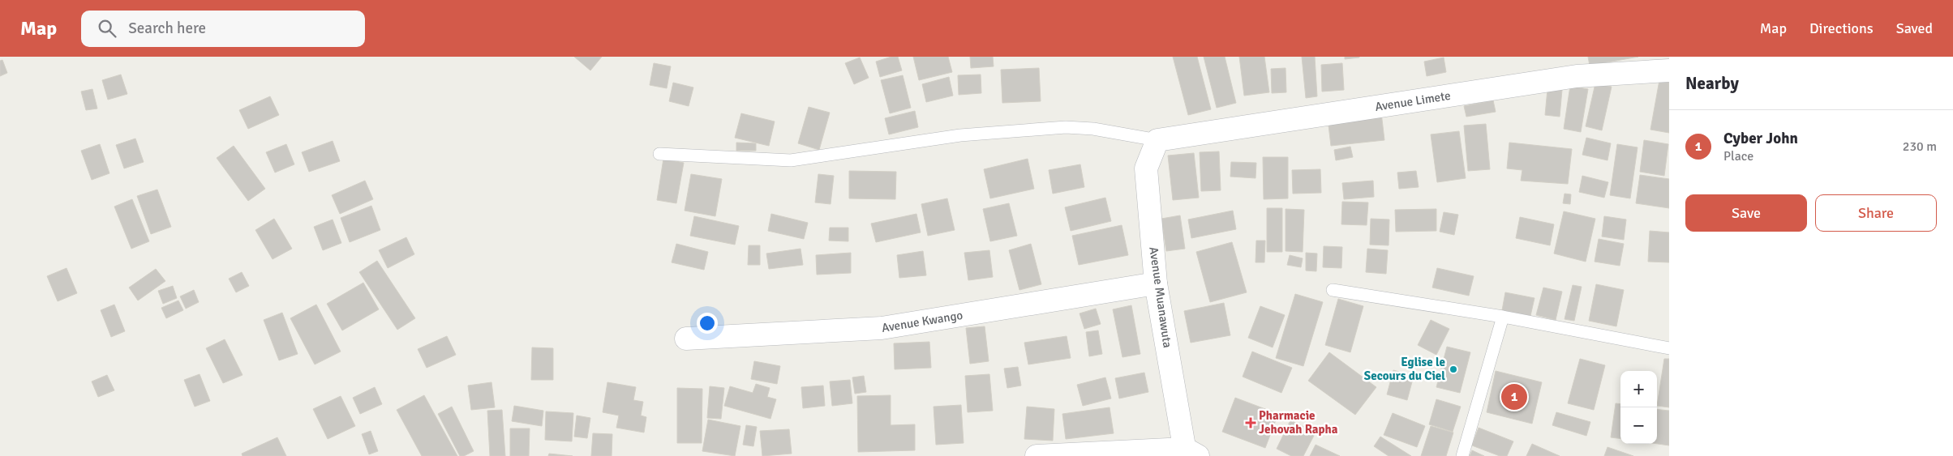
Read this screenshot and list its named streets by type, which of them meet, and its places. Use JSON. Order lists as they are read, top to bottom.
{
  "streets": {
    "street": ["Avenue Limete", "Avenue Muanawuta", "Avenue Kwango"]
  },
  "crossings": [
    ["Avenue Limete", "Avenue Muanawuta"],
    ["Avenue Muanawuta", "Avenue Kwango"]
  ],
  "places": {
    "other": ["Eglise le Secours du Ciel"],
    "health": ["Pharmacie Jehovah Rapha"]
  },
  "page": {
    "header": "Map",
    "search": "Search here",
    "nav": ["Map", "Directions", "Saved"],
    "heading": "Nearby",
    "list": [
      {
        "mark": "1",
        "name": "Cyber John",
        "note": "Place",
        "value": "230 m"
      }
    ],
    "buttons": ["Save", "Share"],
    "map_buttons": ["+", "−"],
    "pins": "1"
  }
}
